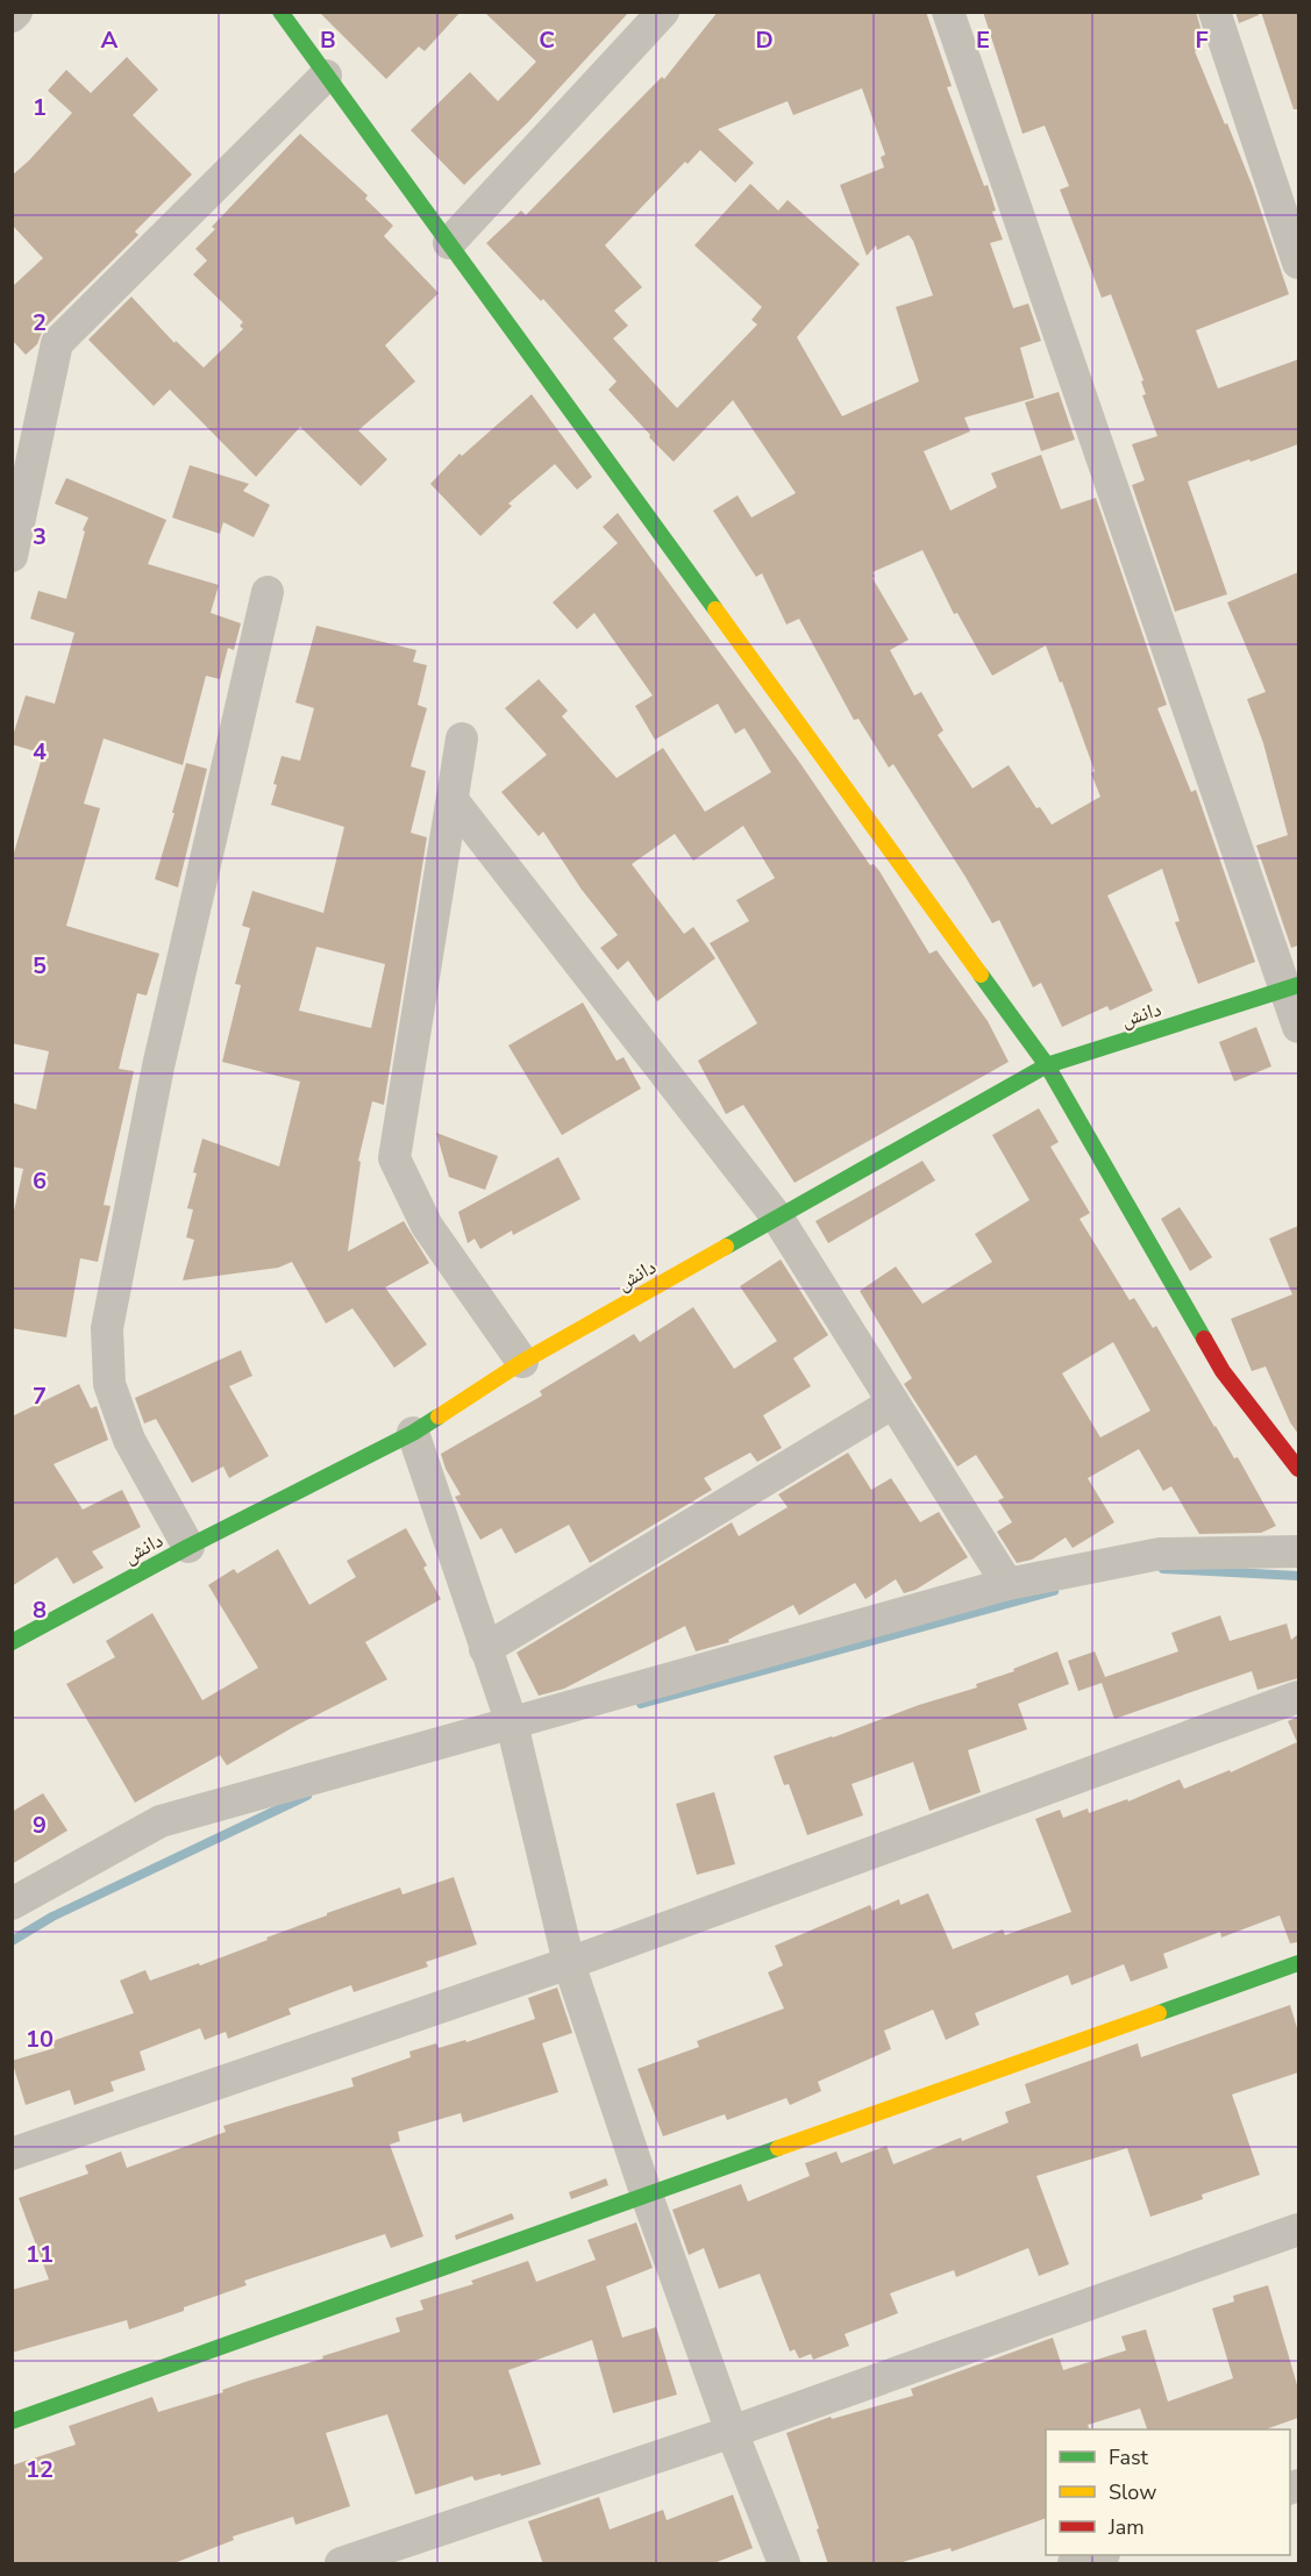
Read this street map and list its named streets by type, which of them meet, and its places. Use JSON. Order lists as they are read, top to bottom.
{
  "streets": {
    "street": ["دانش"]
  },
  "legend": ["Fast", "Slow", "Jam"],
  "grid": {
    "columns": [
      "A",
      "B",
      "C",
      "D",
      "E",
      "F"
    ],
    "rows": [
      "1",
      "2",
      "3",
      "4",
      "5",
      "6",
      "7",
      "8",
      "9",
      "10",
      "11",
      "12"
    ]
  }
}
